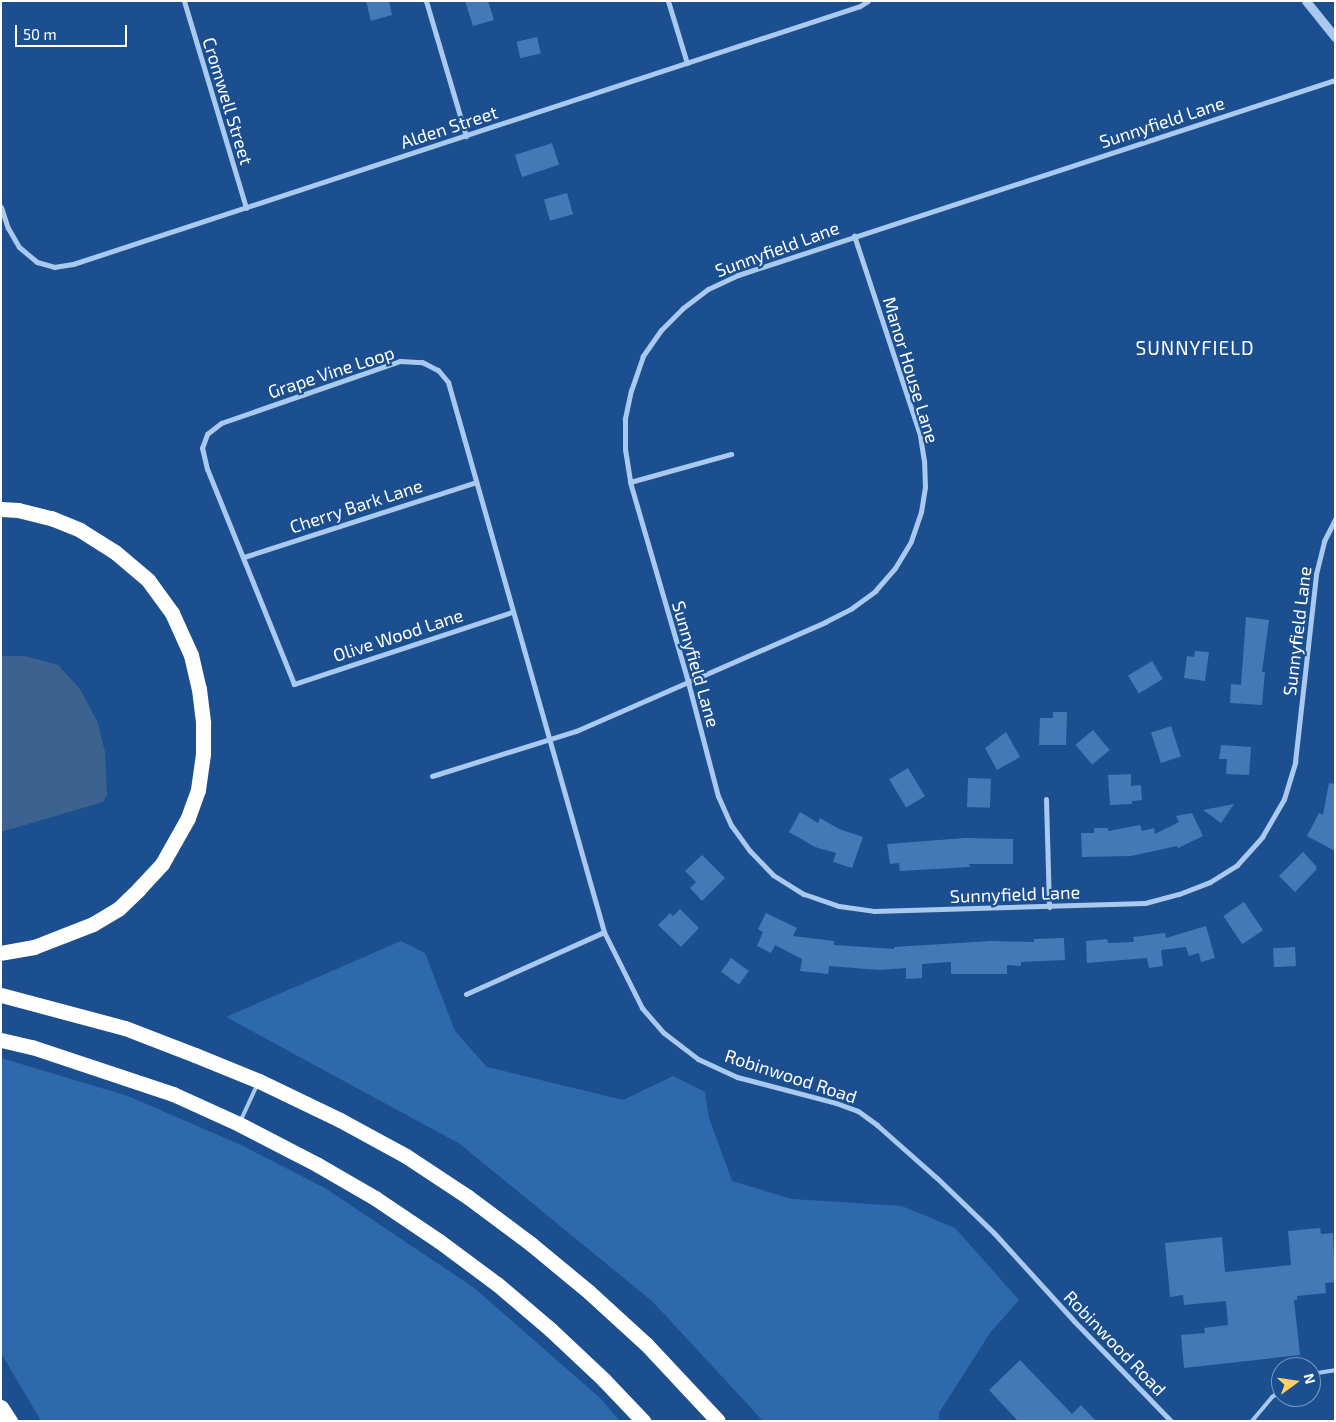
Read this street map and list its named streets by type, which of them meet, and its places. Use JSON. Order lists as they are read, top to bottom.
{
  "streets": {
    "street": [
      "Cromwell Street",
      "Sunnyfield Lane",
      "Alden Street",
      "Manor House Lane",
      "Grape Vine Loop",
      "Cherry Bark Lane",
      "Olive Wood Lane",
      "Robinwood Road"
    ]
  },
  "crossings": [
    ["Cromwell Street", "Alden Street"],
    ["Sunnyfield Lane", "Manor House Lane"],
    ["Manor House Lane", "Grape Vine Loop"],
    ["Manor House Lane", "Robinwood Road"],
    ["Grape Vine Loop", "Cherry Bark Lane"],
    ["Grape Vine Loop", "Olive Wood Lane"],
    ["Grape Vine Loop", "Robinwood Road"]
  ],
  "districts": ["SUNNYFIELD"],
  "scale_bar": "50 m",
  "north": "right"
}
